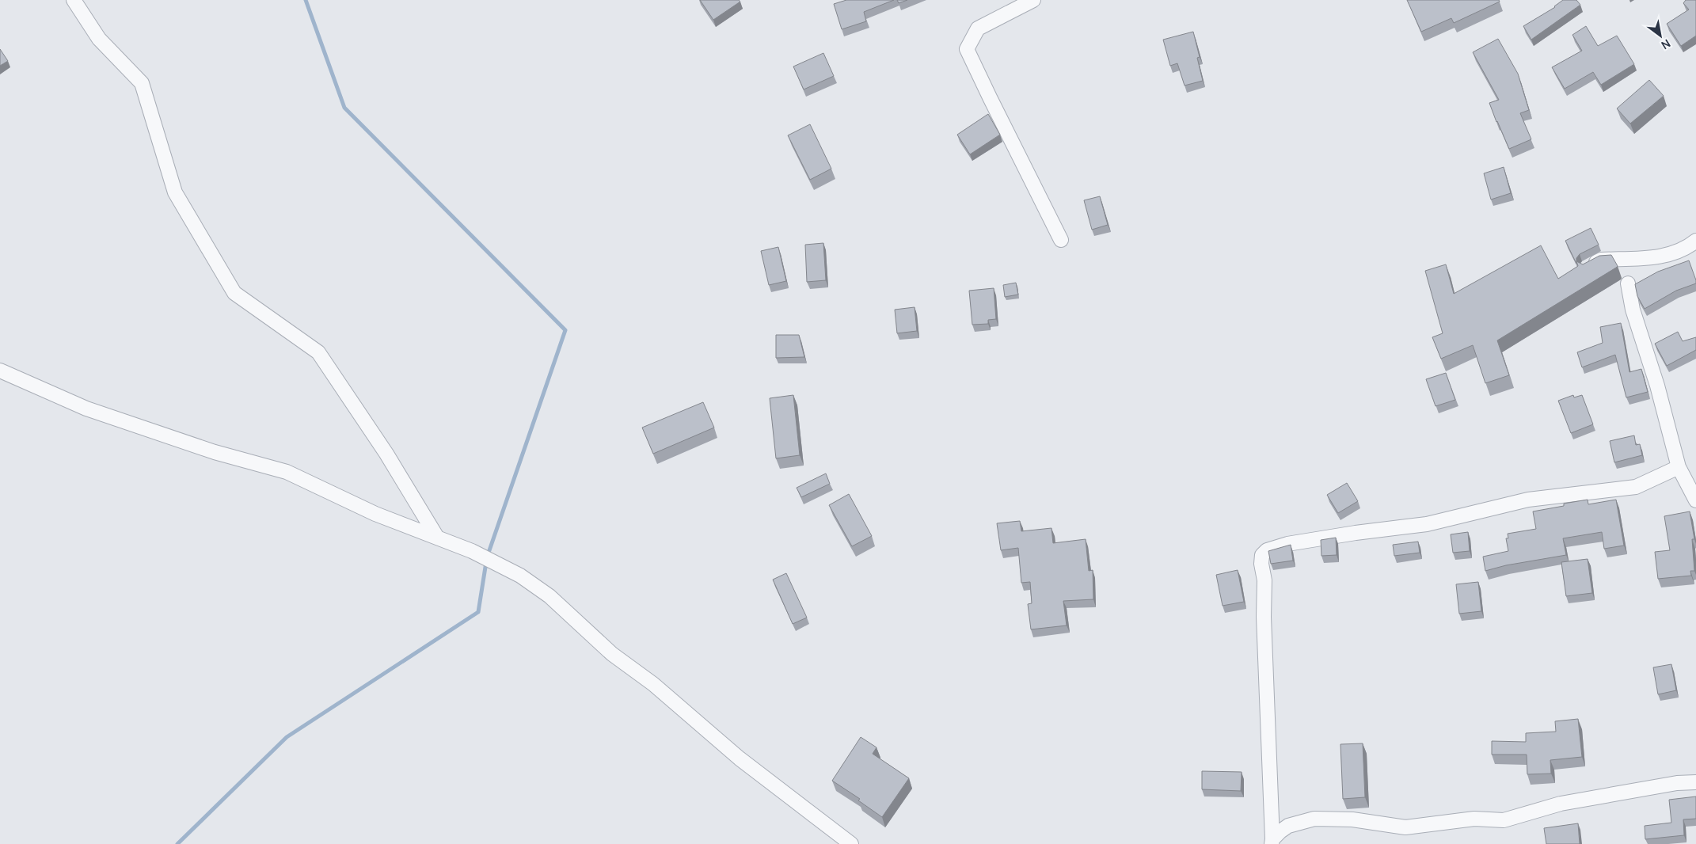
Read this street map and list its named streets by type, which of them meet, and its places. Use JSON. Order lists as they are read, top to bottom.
{
  "north": "bottom right"
}
